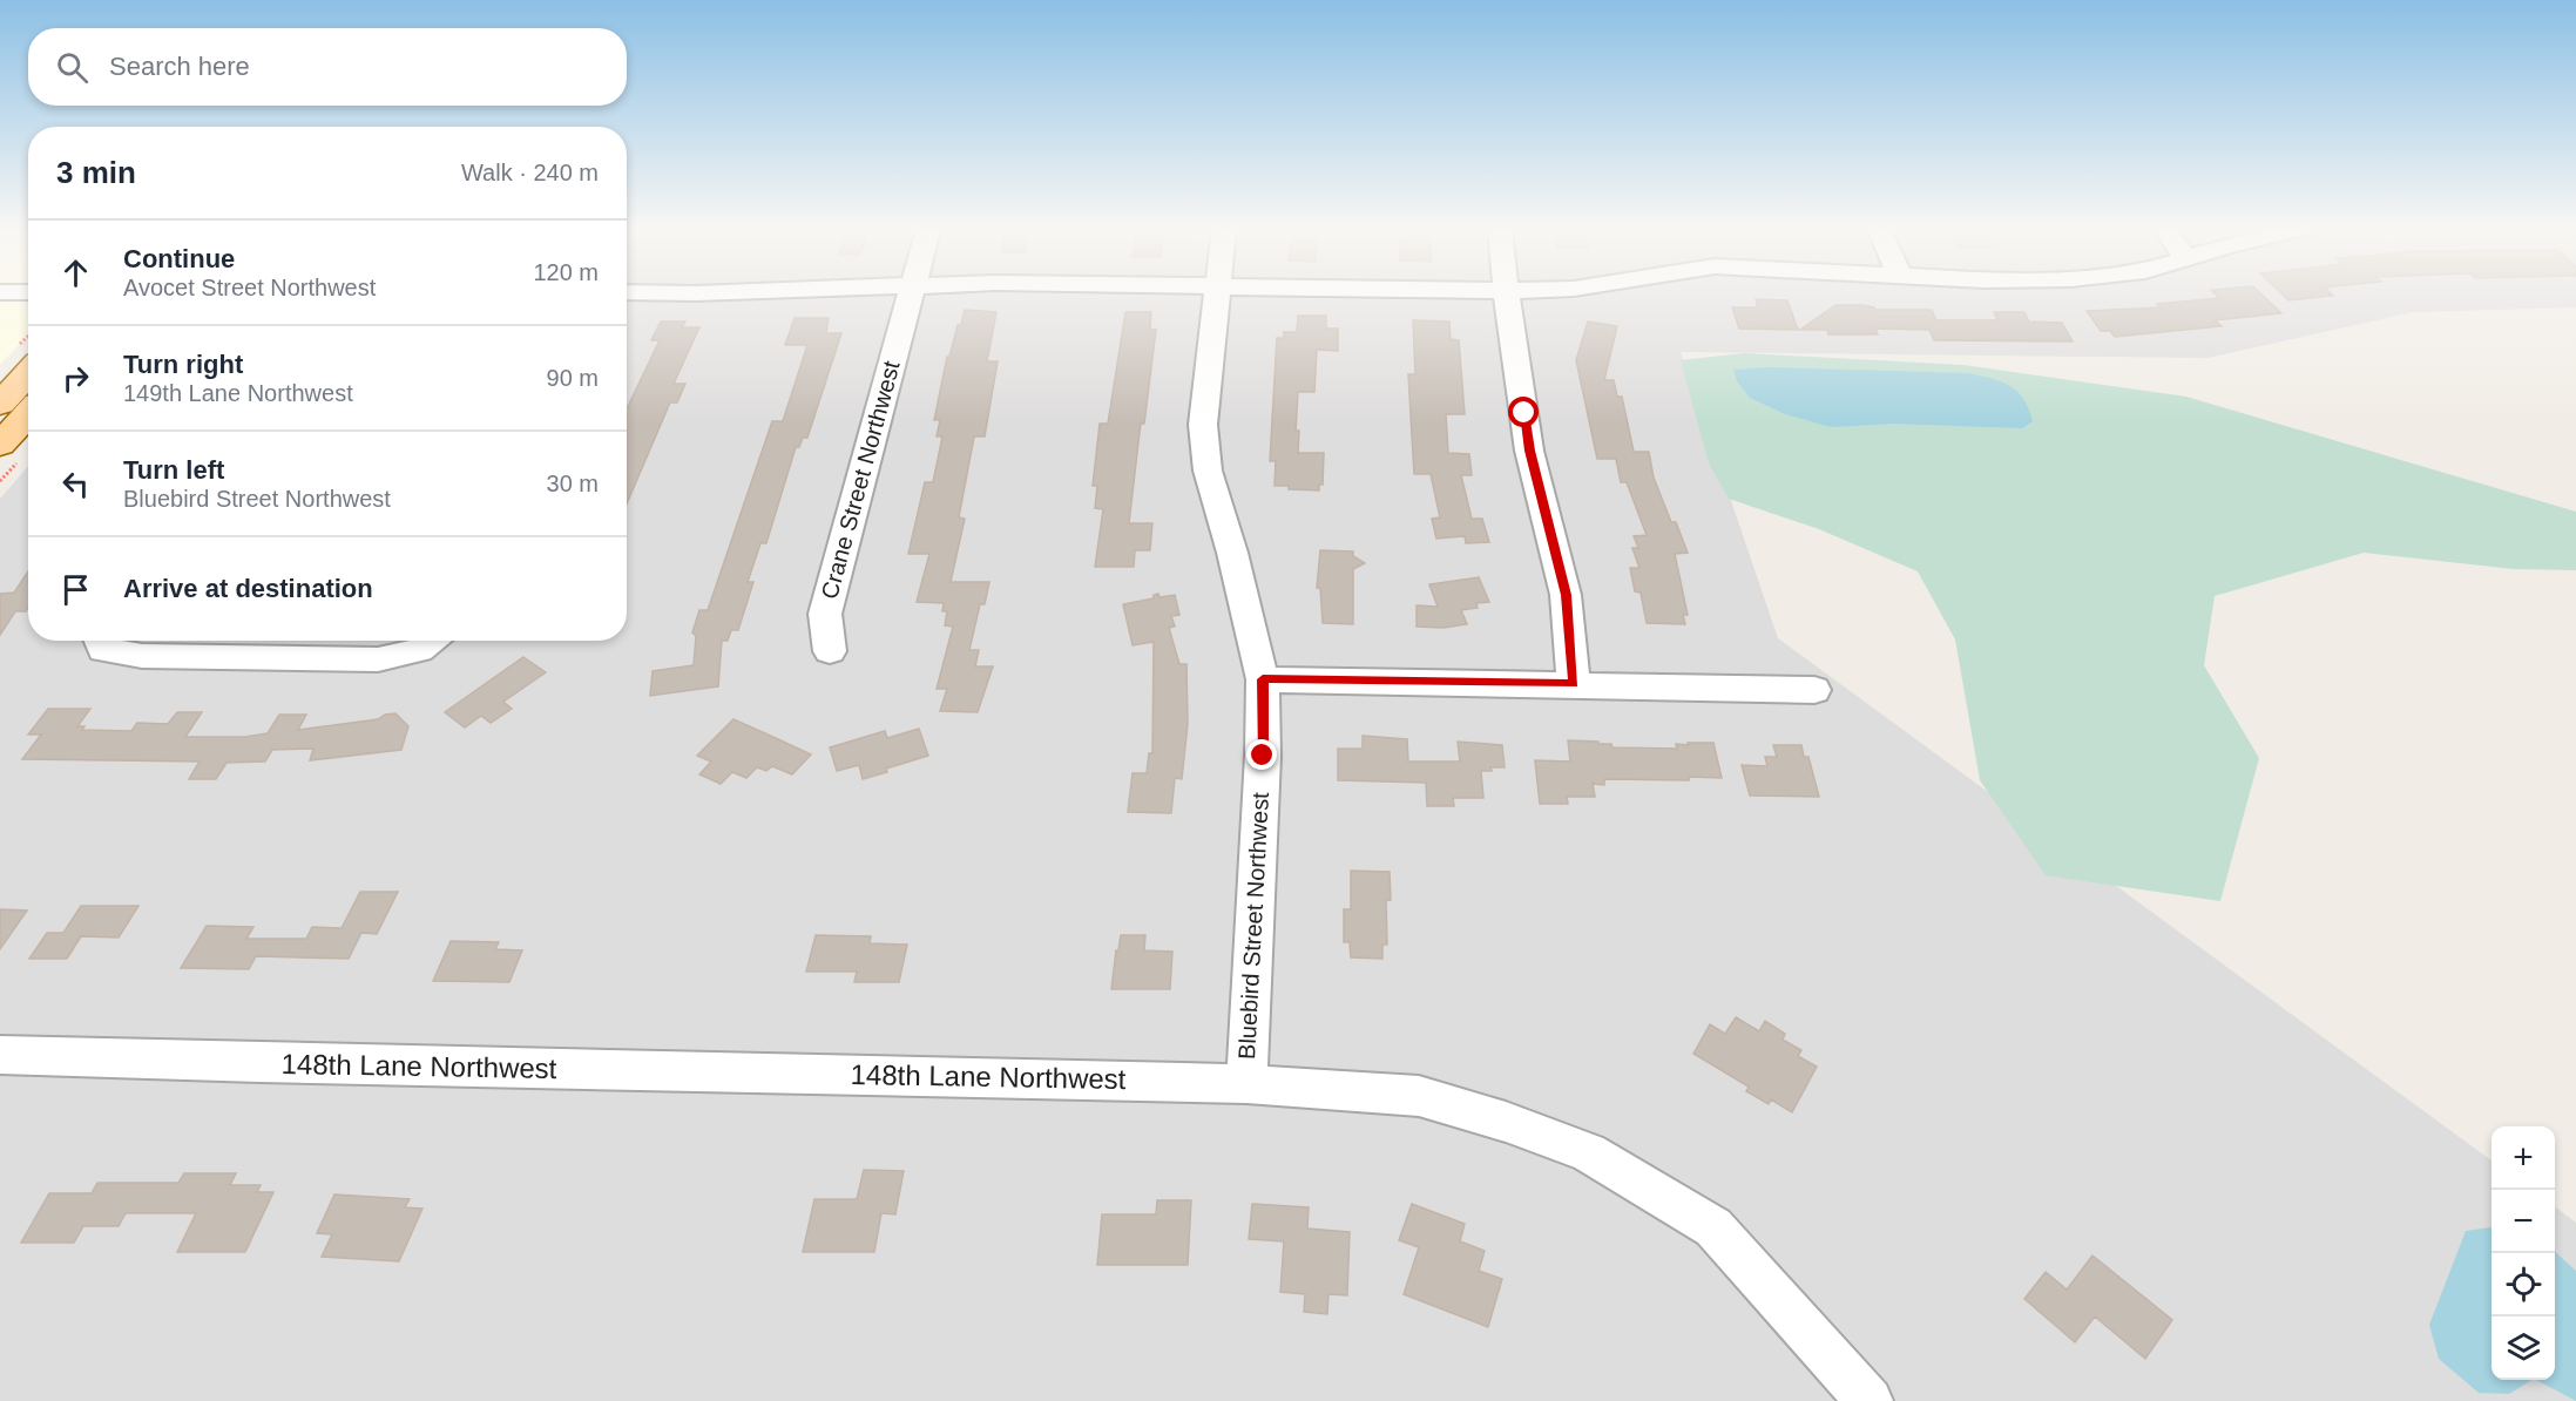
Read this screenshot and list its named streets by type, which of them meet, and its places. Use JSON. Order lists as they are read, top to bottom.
{
  "streets": {
    "street": ["Crane Street Northwest", "Bluebird Street Northwest", "148th Lane Northwest"]
  },
  "crossings": [
    ["Bluebird Street Northwest", "148th Lane Northwest"]
  ],
  "page": {
    "search": "Search here",
    "heading": ["3 min", "Walk · 240 m"],
    "list": [
      ["Continue", "Avocet Street Northwest", "120 m"],
      ["Turn right", "149th Lane Northwest", "90 m"],
      ["Turn left", "Bluebird Street Northwest", "30 m"],
      "Arrive at destination"
    ],
    "map_buttons": ["+", "−"]
  }
}
